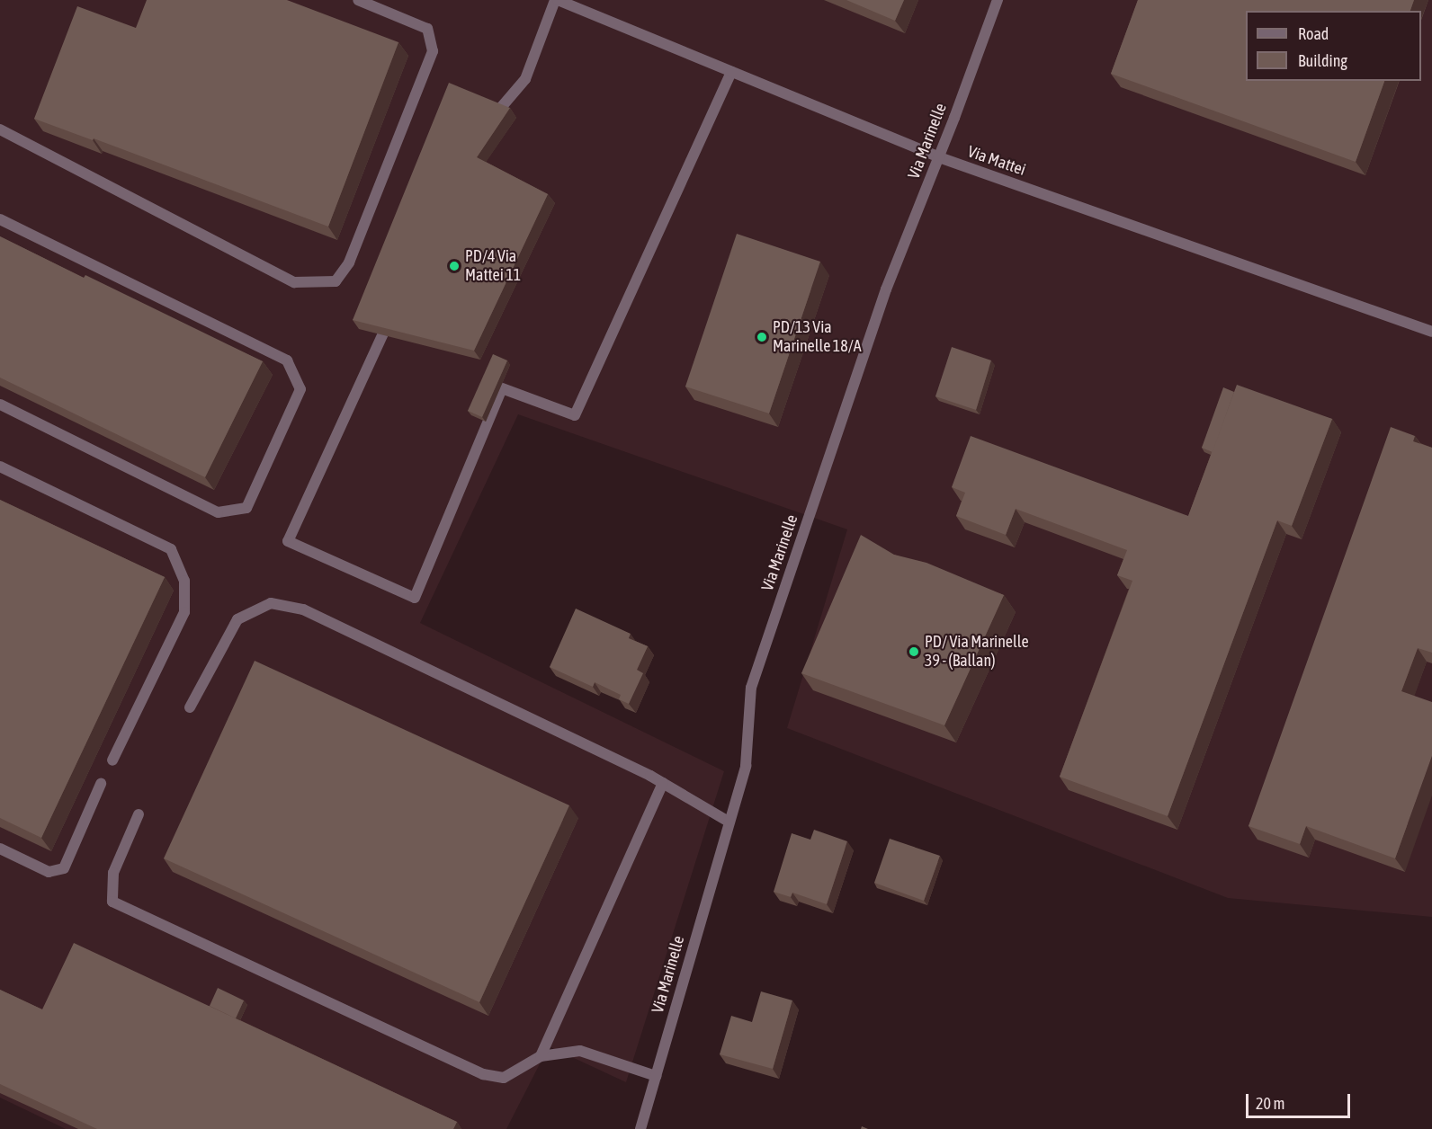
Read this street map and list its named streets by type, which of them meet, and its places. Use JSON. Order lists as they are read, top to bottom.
{
  "streets": {
    "street": ["Via Marinelle", "Via Mattei"]
  },
  "crossings": [
    ["Via Marinelle", "Via Mattei"]
  ],
  "places": ["PD/4 Via Mattei 11", "PD/13 Via Marinelle 18/A", "PD/ Via Marinelle 39 - (Ballan)"],
  "legend": ["Road", "Building"],
  "scale_bar": "20 m"
}
